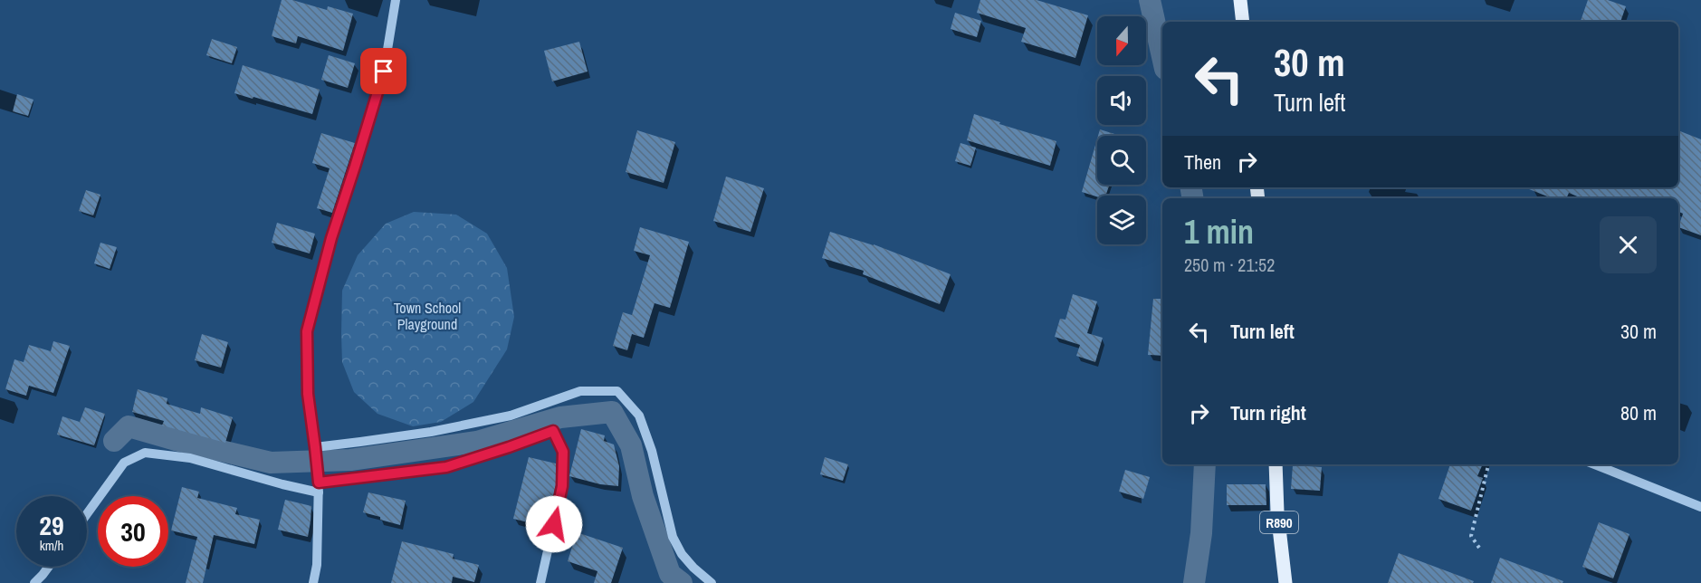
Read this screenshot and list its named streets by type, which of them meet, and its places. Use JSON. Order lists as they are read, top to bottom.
{
  "streets": {
    "main road": ["R890"]
  },
  "parks": ["Town School Playground"],
  "north": "bottom",
  "page": {
    "turn": ["30 m", "Turn left"],
    "then": "Then",
    "heading": ["1 min", "250 m · 21:52"],
    "list": [
      {
        "name": "Turn left",
        "value": "30 m"
      },
      {
        "name": "Turn right",
        "value": "80 m"
      }
    ],
    "speed": "29 km/h",
    "limit": "30"
  }
}
